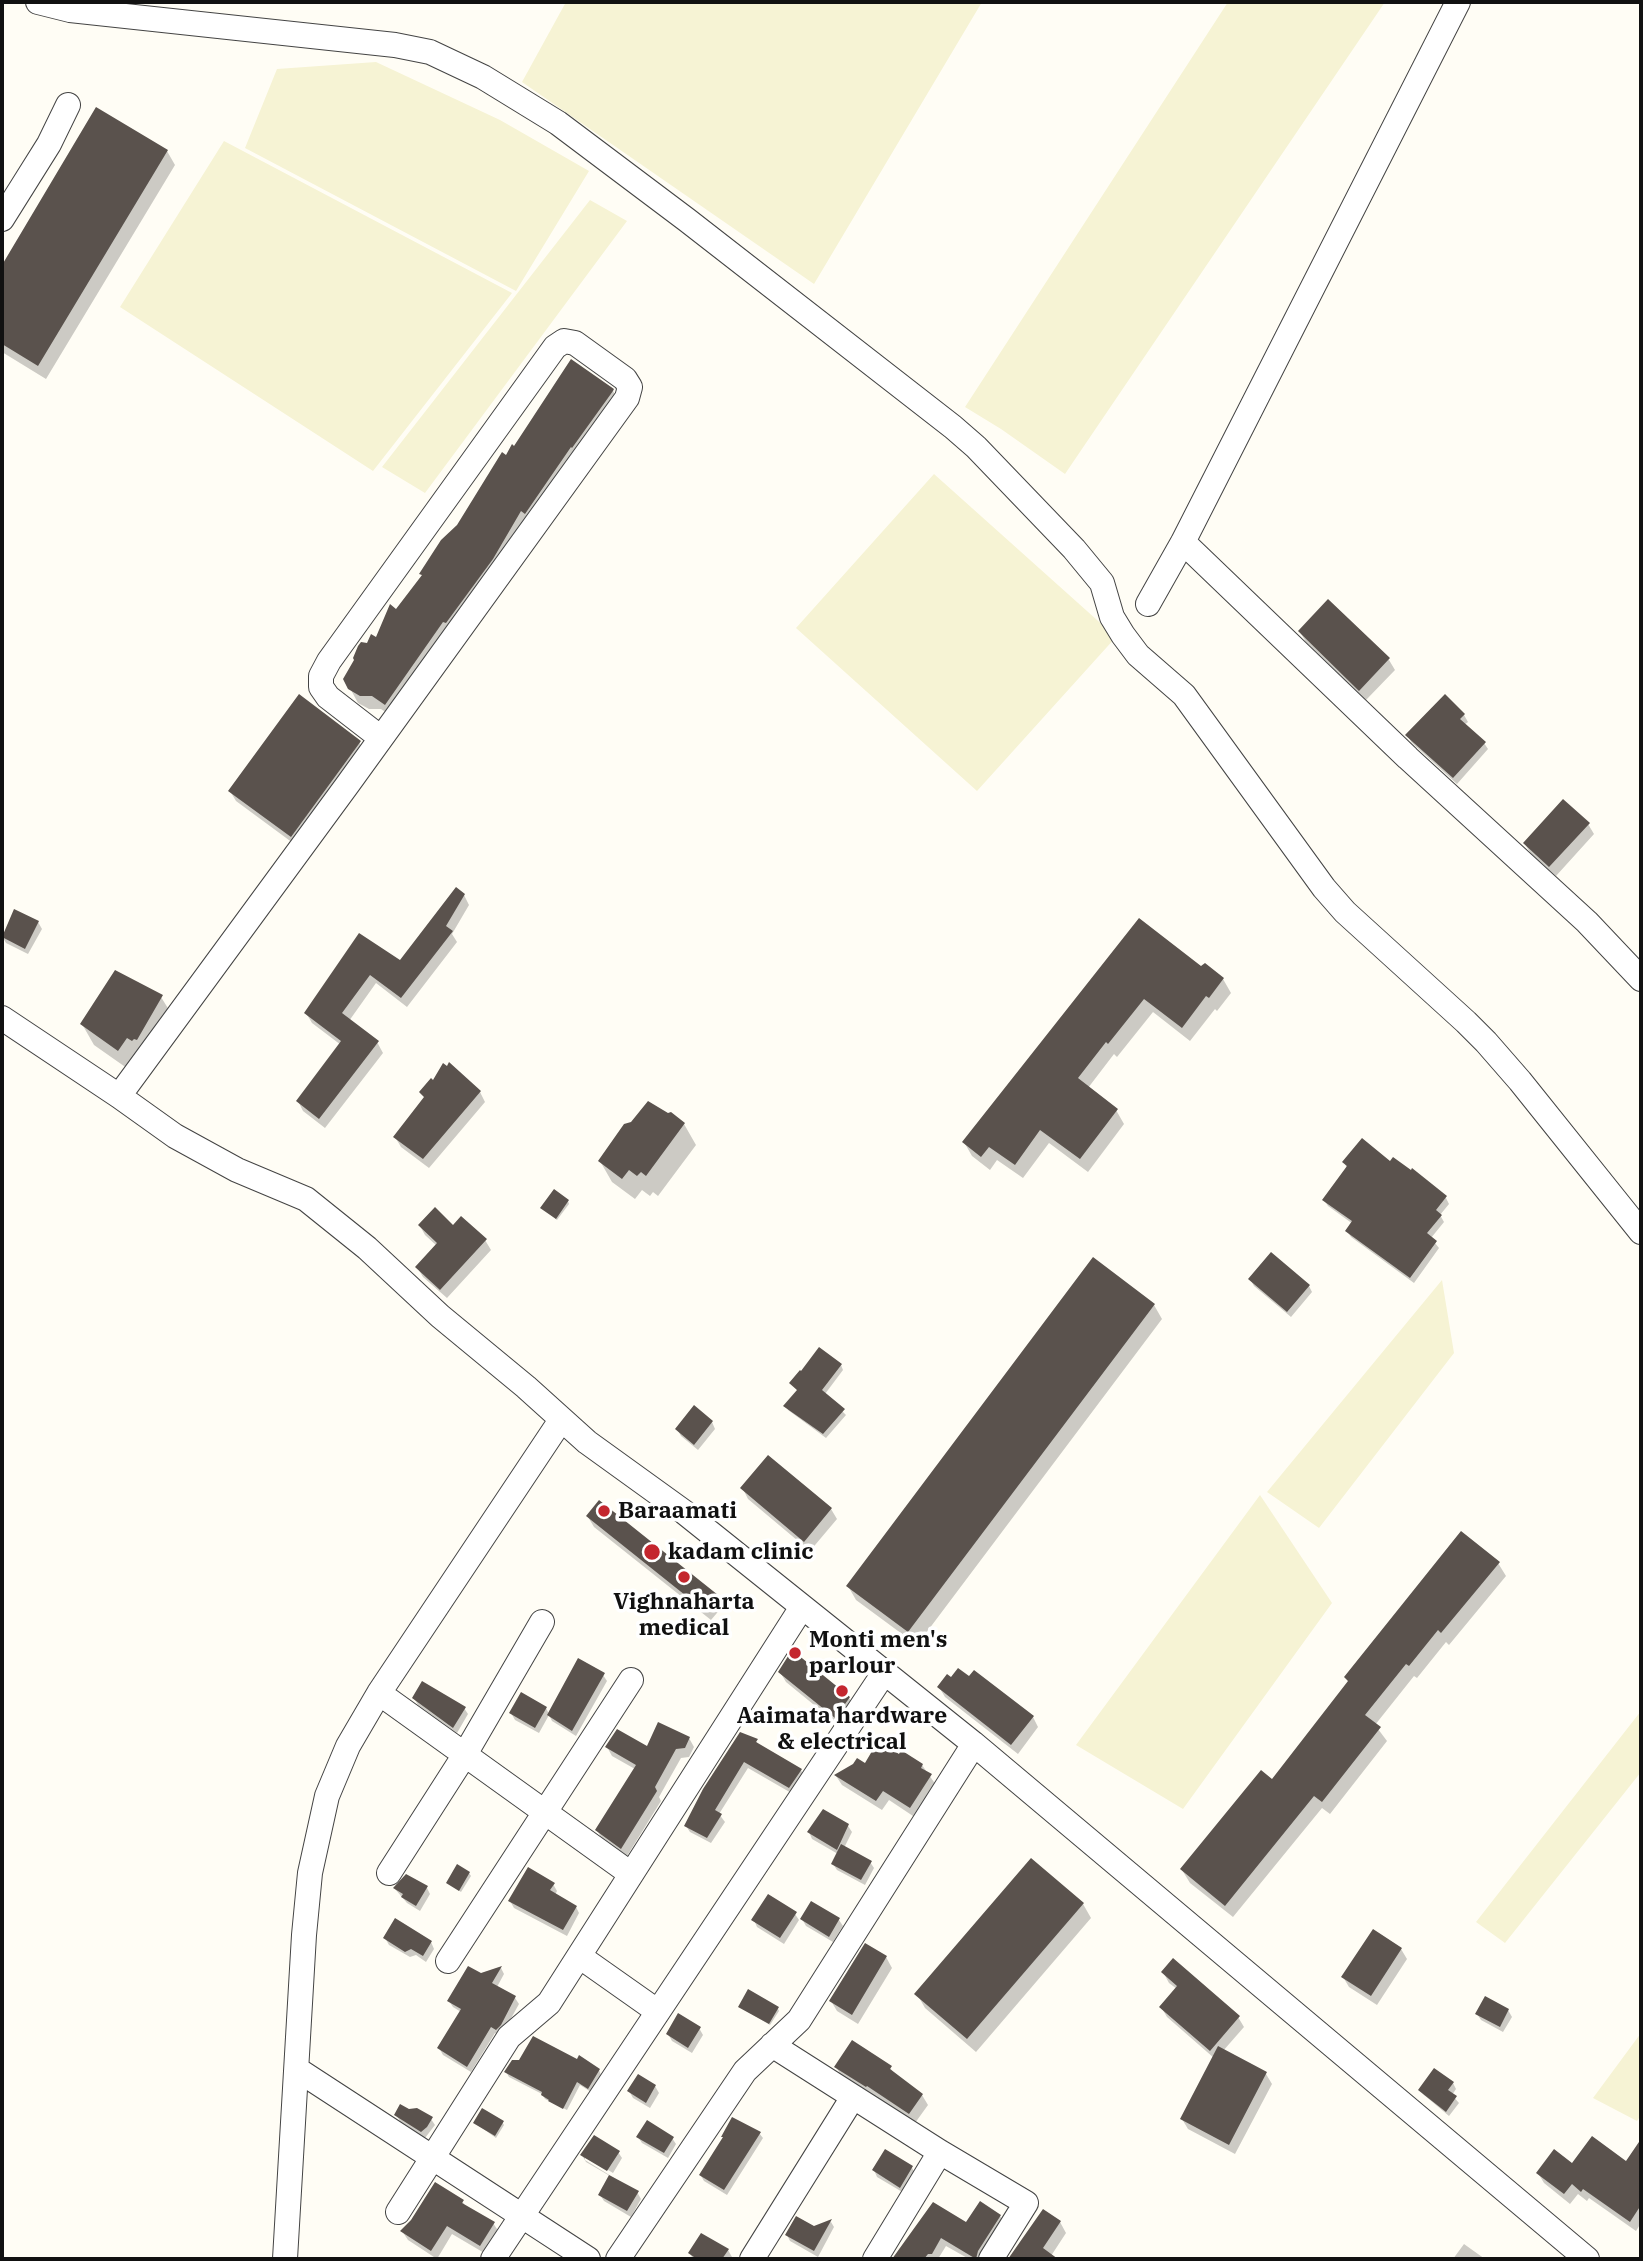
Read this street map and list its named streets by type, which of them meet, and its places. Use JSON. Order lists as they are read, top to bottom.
{
  "places": [
    "Baraamati",
    "kadam clinic",
    "Vighnaharta medical",
    "Monti men's parlour",
    "Aaimata hardware & electrical"
  ]
}
